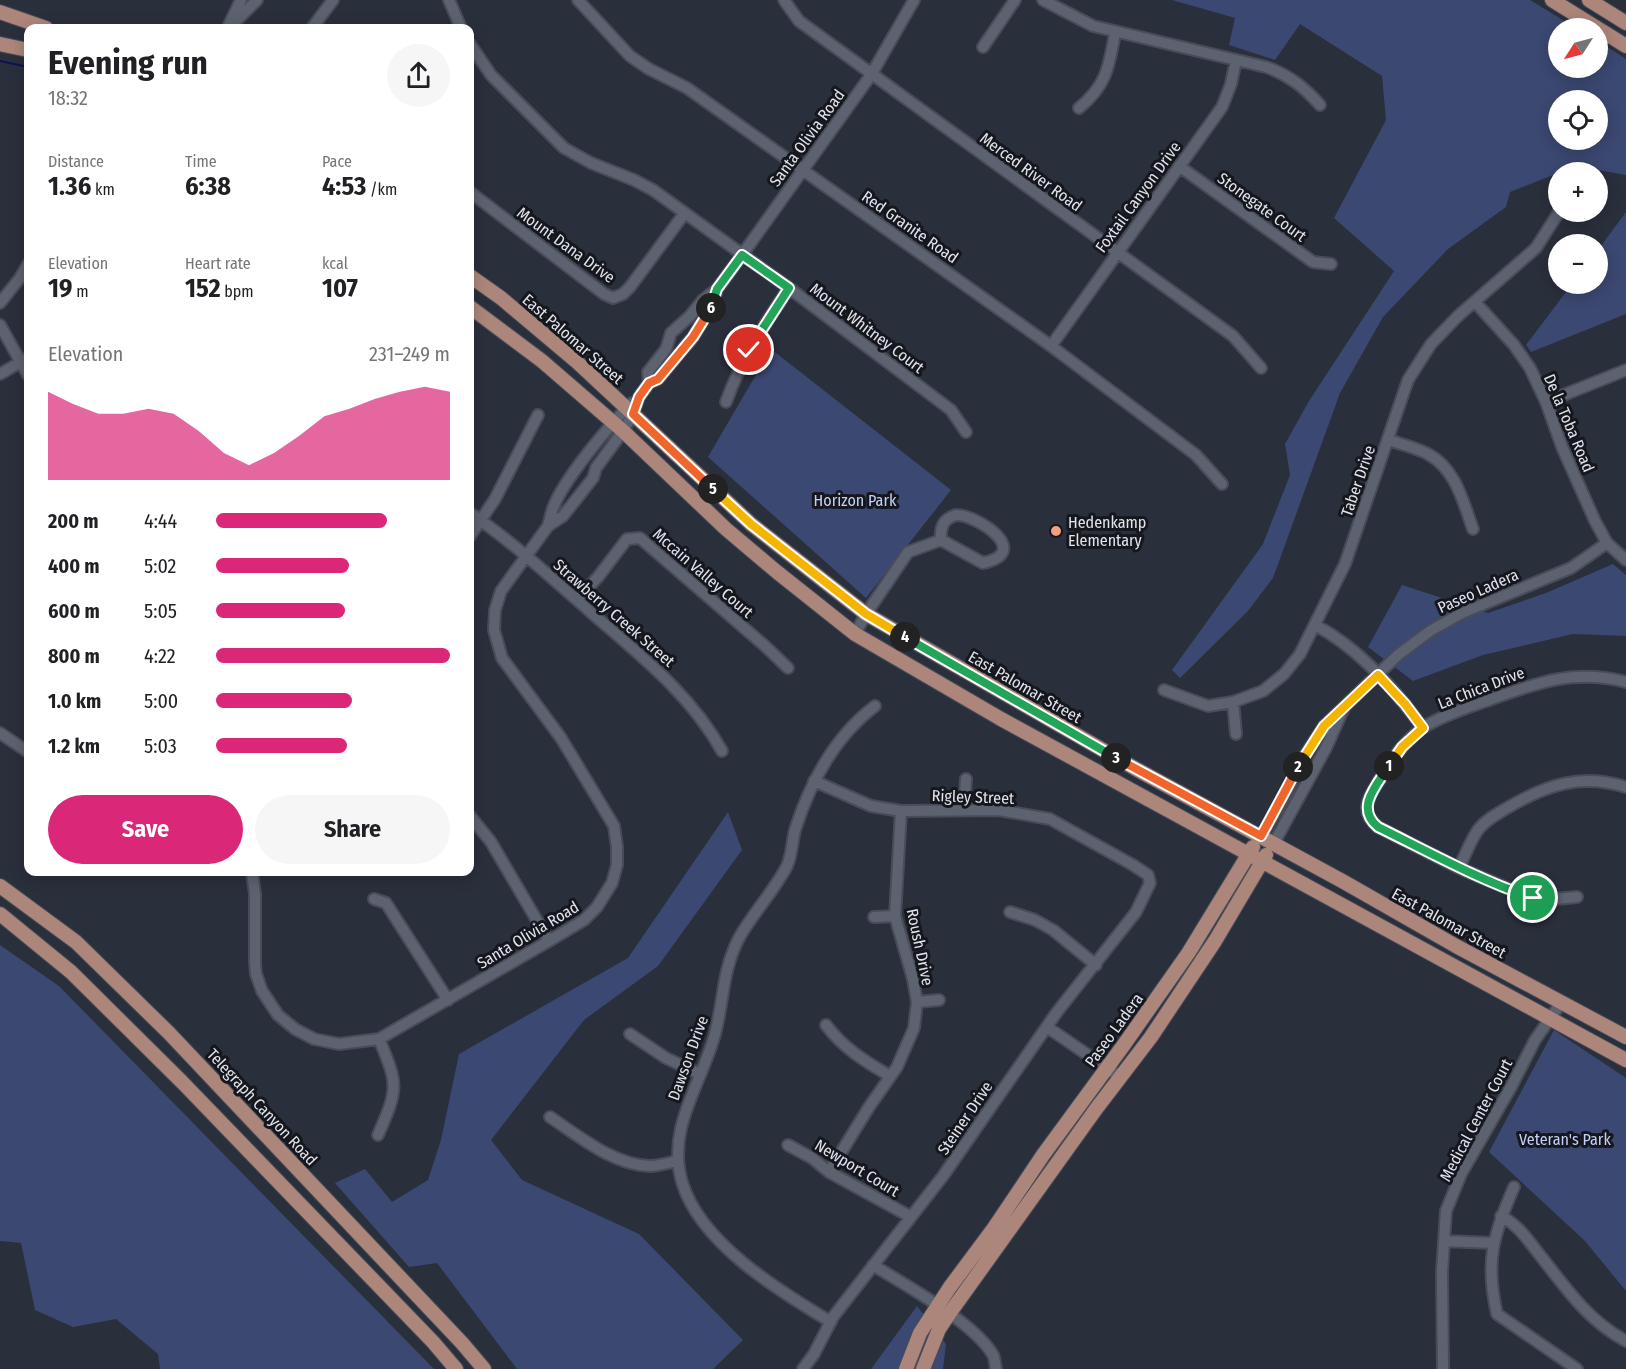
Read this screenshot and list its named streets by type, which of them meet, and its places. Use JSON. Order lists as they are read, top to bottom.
{
  "streets": {
    "main road": ["East Palomar Street", "Paseo Ladera", "Telegraph Canyon Road"],
    "street": [
      "Santa Olivia Road",
      "Merced River Road",
      "Foxtail Canyon Drive",
      "Stonegate Court",
      "Red Granite Road",
      "Mount Dana Drive",
      "Mount Whitney Court",
      "De la Toba Road",
      "Taber Drive",
      "Mccain Valley Court",
      "Strawberry Creek Street",
      "La Chica Drive",
      "Rigley Street",
      "Roush Drive",
      "Dawson Drive",
      "Steiner Drive",
      "Medical Center Court",
      "Newport Court"
    ]
  },
  "crossings": [
    ["Santa Olivia Road", "Merced River Road"],
    ["Santa Olivia Road", "Red Granite Road"],
    ["Santa Olivia Road", "Mount Whitney Court"],
    ["Santa Olivia Road", "East Palomar Street"],
    ["Santa Olivia Road", "Strawberry Creek Street"],
    ["Merced River Road", "Foxtail Canyon Drive"],
    ["Foxtail Canyon Drive", "Stonegate Court"],
    ["Foxtail Canyon Drive", "Red Granite Road"],
    ["Mount Dana Drive", "Mount Whitney Court"],
    ["East Palomar Street", "Paseo Ladera"],
    ["East Palomar Street", "Medical Center Court"],
    ["De la Toba Road", "Taber Drive"],
    ["De la Toba Road", "Paseo Ladera"],
    ["Mccain Valley Court", "Strawberry Creek Street"],
    ["Rigley Street", "Roush Drive"],
    ["Rigley Street", "Dawson Drive"],
    ["Rigley Street", "Steiner Drive"],
    ["Roush Drive", "Newport Court"],
    ["Dawson Drive", "Steiner Drive"],
    ["Steiner Drive", "Newport Court"]
  ],
  "parks": ["Horizon Park", "Veteran's Park"],
  "places": ["Hedenkamp Elementary"],
  "north": "bottom left",
  "page": {
    "map_buttons": ["+", "−"],
    "heading": ["Evening run", "18:32"],
    "stats": [
      ["Distance", "1.36 km"],
      ["Time", "6:38"],
      ["Pace", "4:53 /km"],
      ["Elevation", "19 m"],
      ["Heart rate", "152 bpm"],
      ["kcal", "107"]
    ],
    "pins": [
      "6",
      "5",
      "4",
      "3",
      "1",
      "2"
    ],
    "chart": ["Elevation", "231–249 m"],
    "list": [
      {
        "name": "200 m",
        "note": "4:44"
      },
      {
        "name": "400 m",
        "note": "5:02"
      },
      {
        "name": "600 m",
        "note": "5:05"
      },
      {
        "name": "800 m",
        "note": "4:22"
      },
      {
        "name": "1.0 km",
        "note": "5:00"
      },
      {
        "name": "1.2 km",
        "note": "5:03"
      }
    ],
    "buttons": ["Save", "Share"]
  }
}
